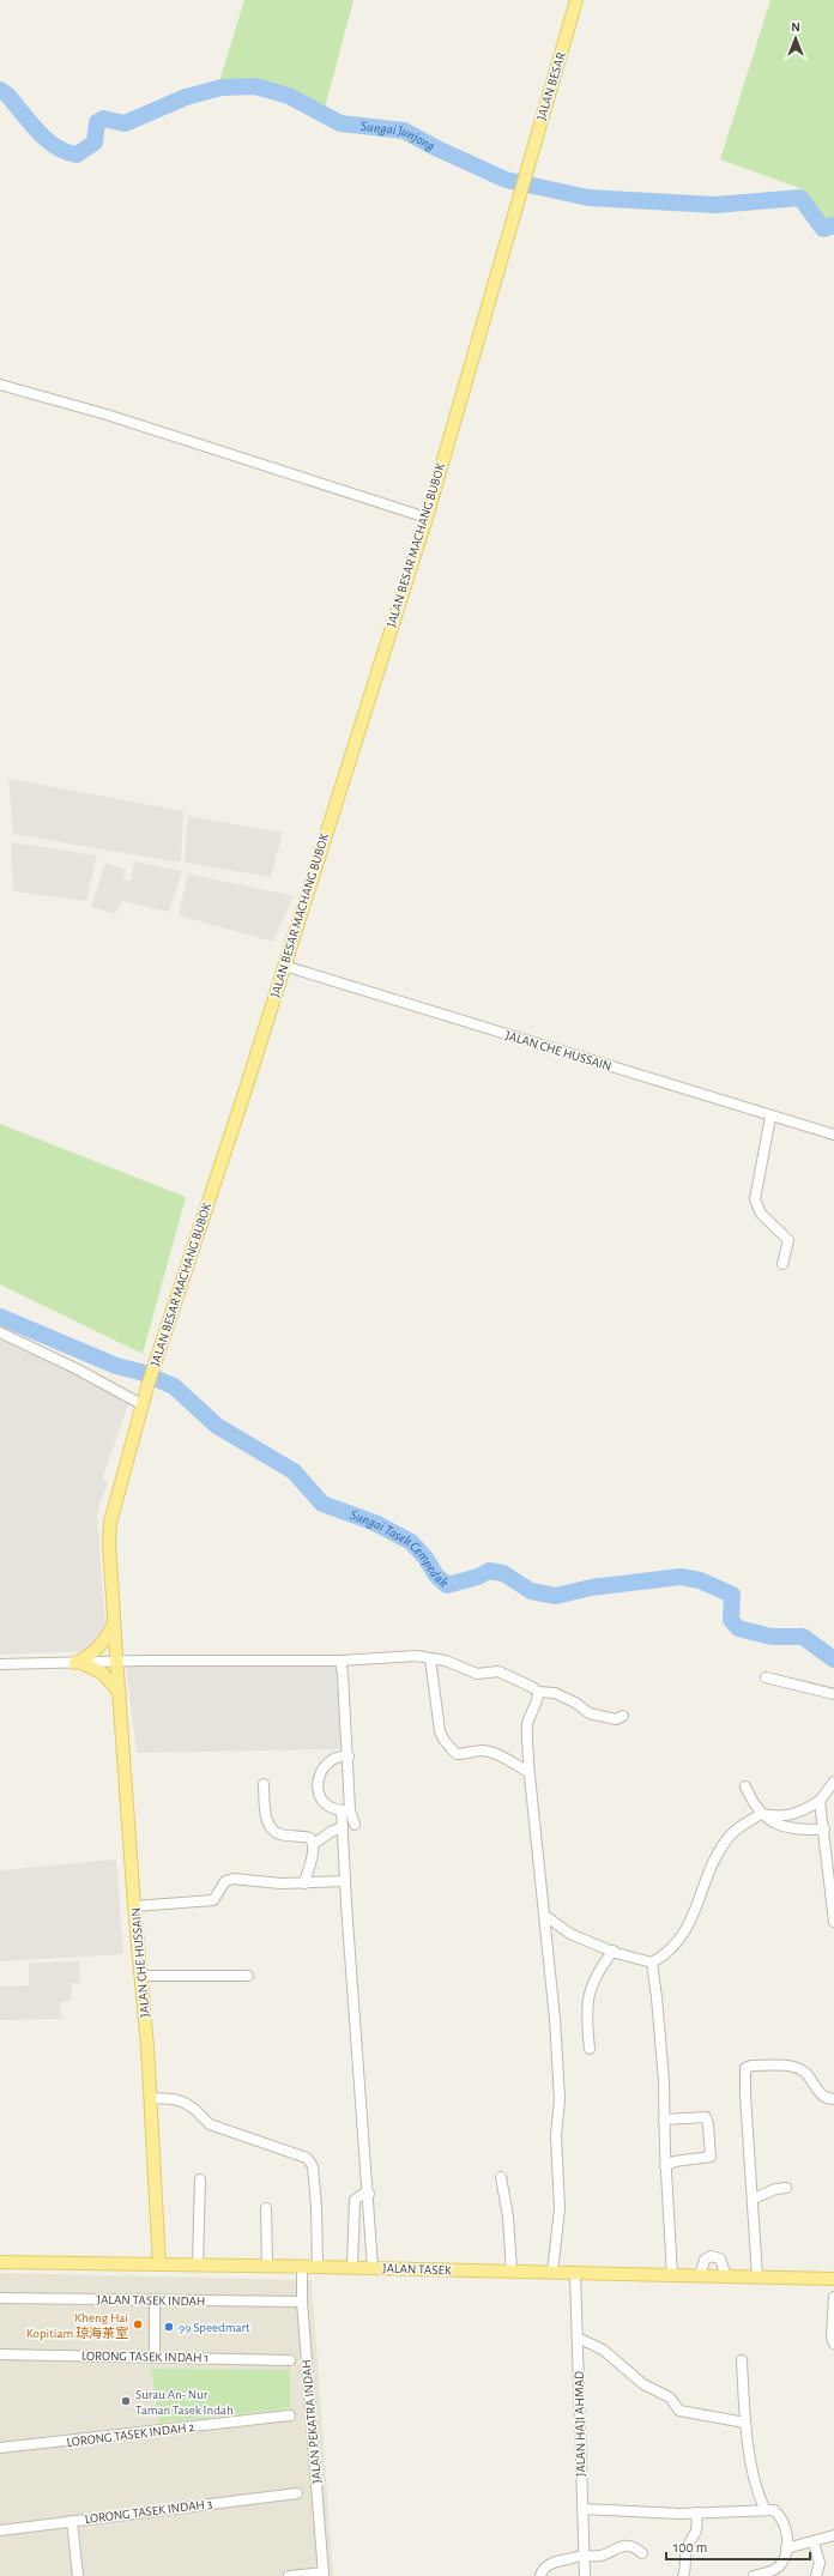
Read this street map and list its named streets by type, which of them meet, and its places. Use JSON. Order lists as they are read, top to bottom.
{
  "streets": {
    "main road": [
      "JALAN BESAR",
      "JALAN BESAR MACHANG BUBOK",
      "JALAN CHE HUSSAIN",
      "JALAN TASEK"
    ],
    "street": [
      "JALAN TASEK INDAH",
      "LORONG TASEK INDAH 1",
      "JALAN PEKATRA INDAH",
      "JALAN HAJI AHMAD",
      "LORONG TASEK INDAH 2",
      "LORONG TASEK INDAH 3"
    ]
  },
  "crossings": [
    ["JALAN BESAR", "JALAN BESAR MACHANG BUBOK"],
    ["JALAN BESAR MACHANG BUBOK", "JALAN CHE HUSSAIN"],
    ["JALAN CHE HUSSAIN", "JALAN TASEK"],
    ["JALAN TASEK", "JALAN PEKATRA INDAH"],
    ["JALAN TASEK", "JALAN HAJI AHMAD"],
    ["JALAN TASEK INDAH", "JALAN PEKATRA INDAH"]
  ],
  "water": ["Sungai Junjong", "Sungai Tasek Cempedak"],
  "places": ["Kheng Hai Kopitiam 琼海茶室", "99 Speedmart", "Surau An- Nur Taman Tasek Indah"],
  "scale_bar": "100 m",
  "north": "top"
}
